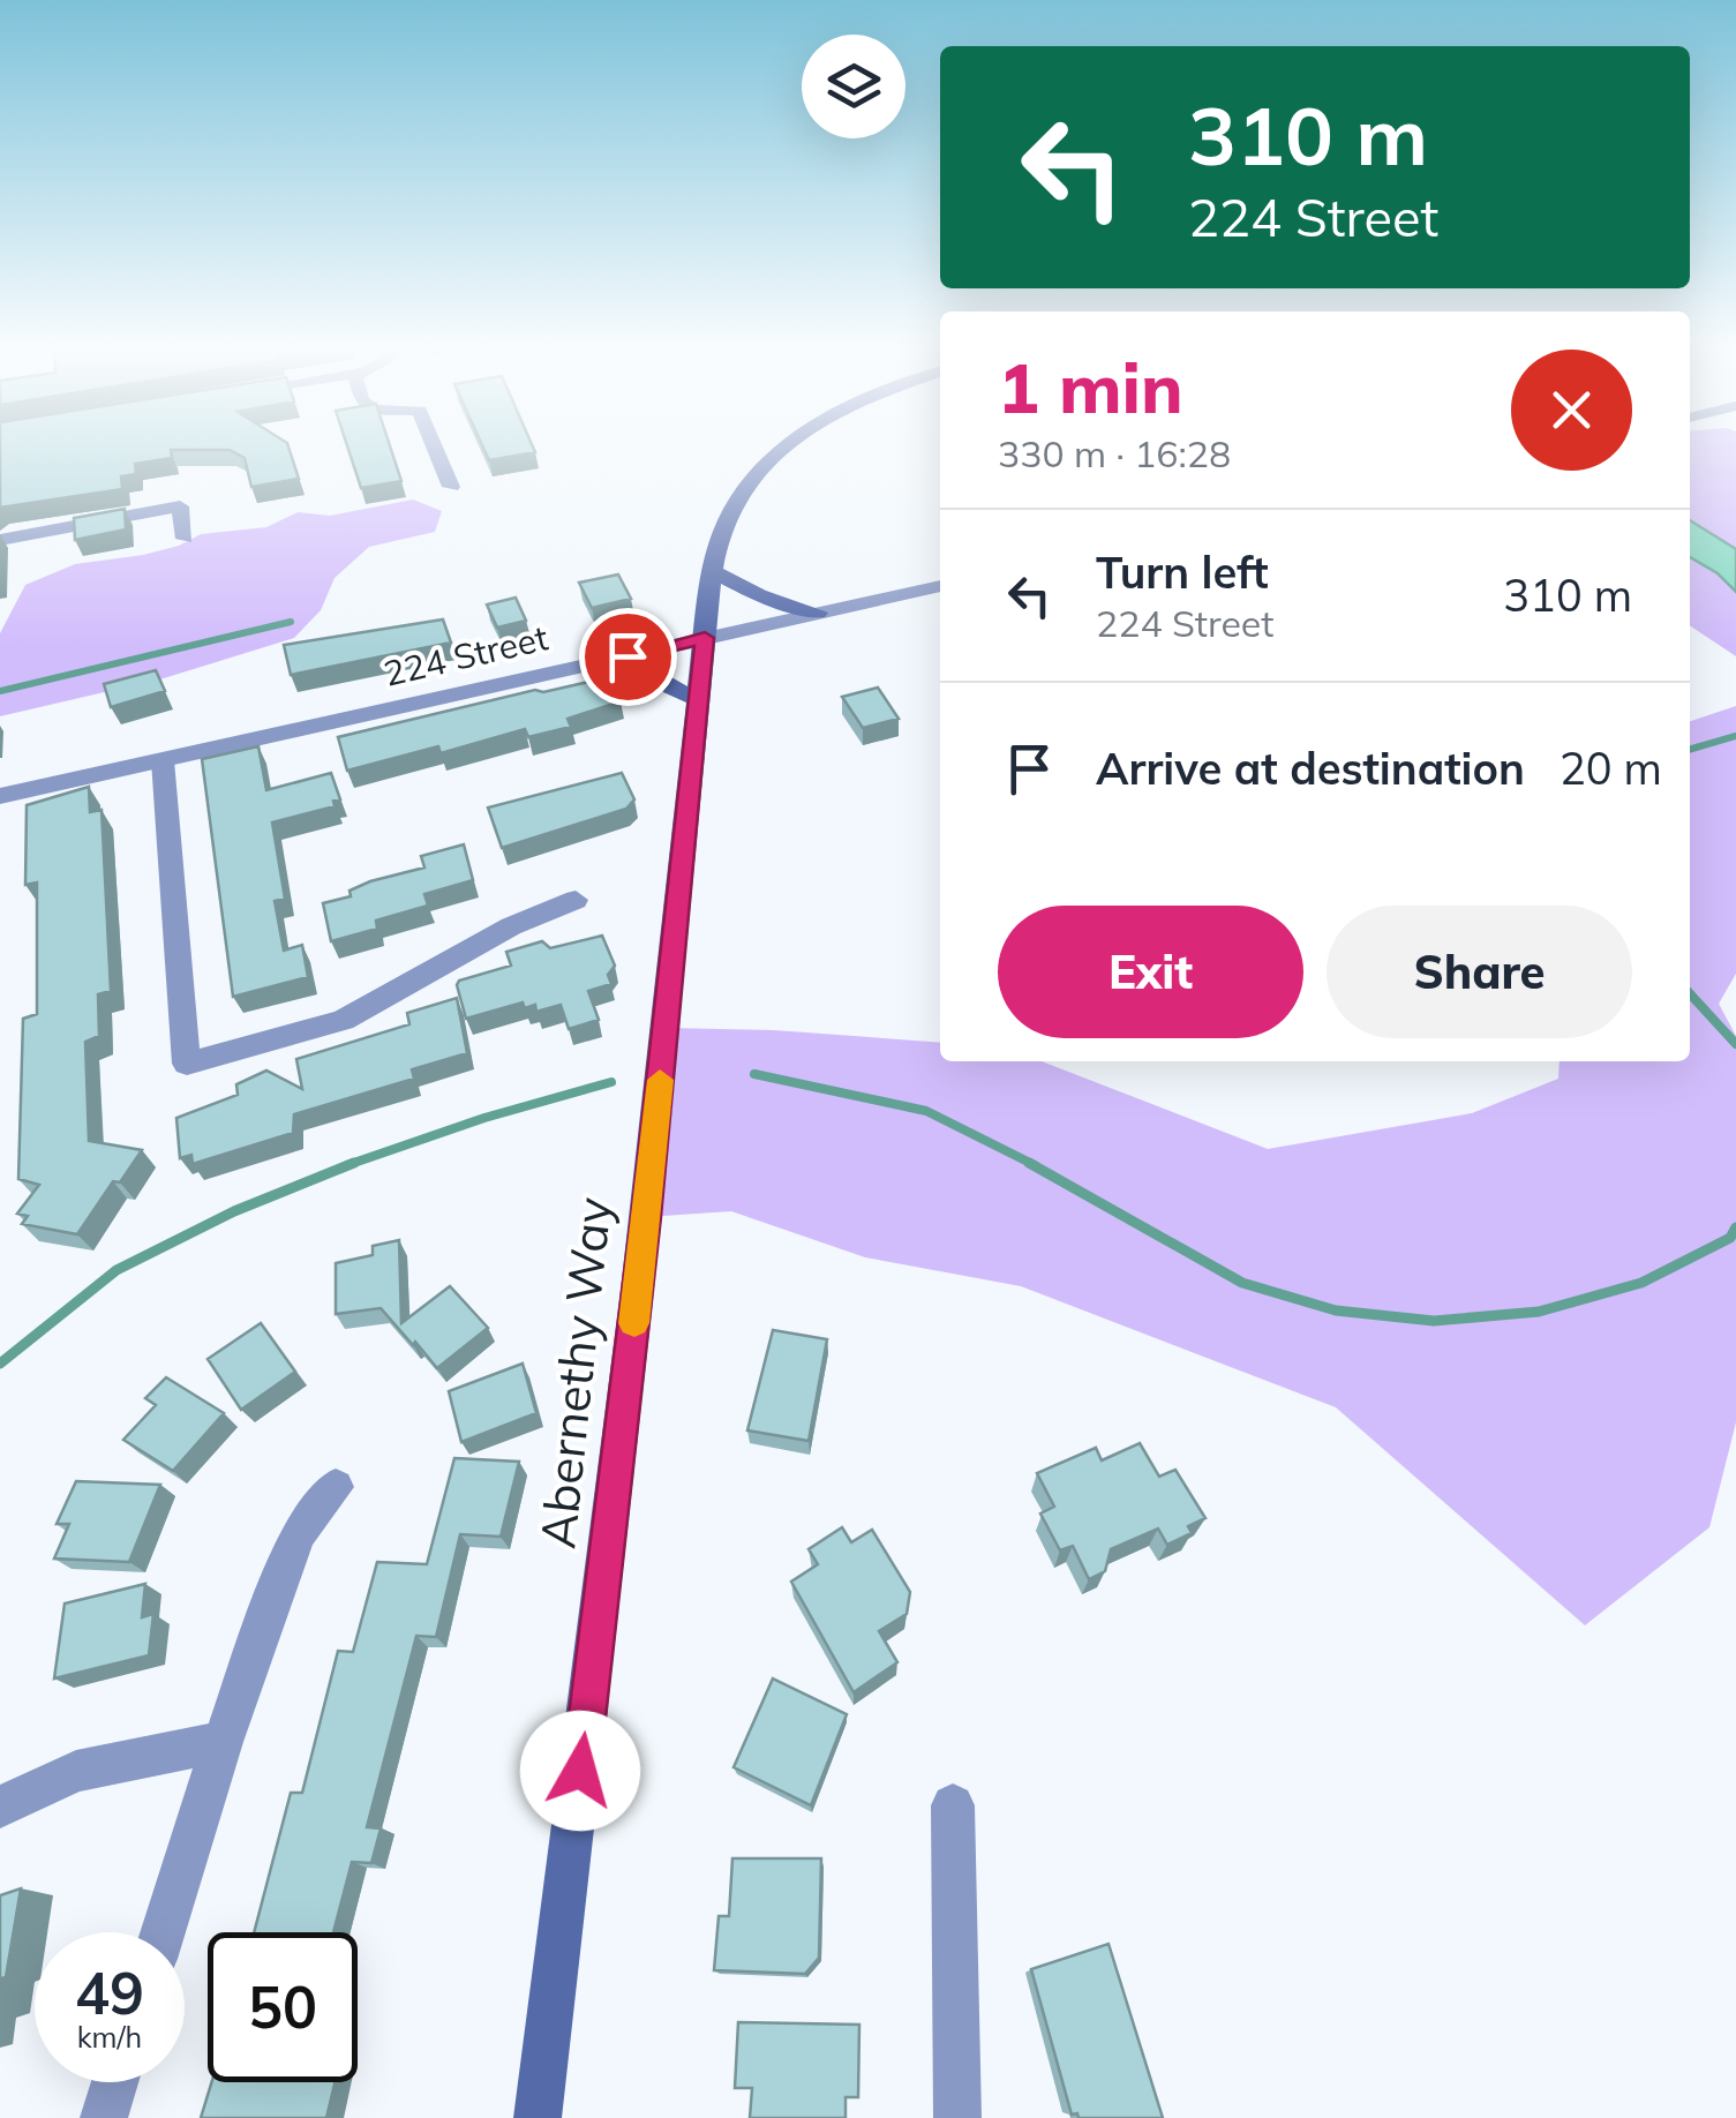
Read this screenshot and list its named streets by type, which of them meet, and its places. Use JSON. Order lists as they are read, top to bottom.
{
  "streets": {
    "main road": ["Abernethy Way"],
    "street": ["224 Street"]
  },
  "crossings": [
    ["224 Street", "Abernethy Way"]
  ],
  "page": {
    "turn": ["310 m", "224 Street"],
    "heading": ["1 min", "330 m · 16:28"],
    "list": [
      {
        "name": "Turn left",
        "note": "224 Street",
        "value": "310 m"
      },
      {
        "name": "Arrive at destination",
        "value": "20 m"
      }
    ],
    "buttons": ["Exit", "Share"],
    "speed": "49 km/h",
    "limit": "50"
  }
}
